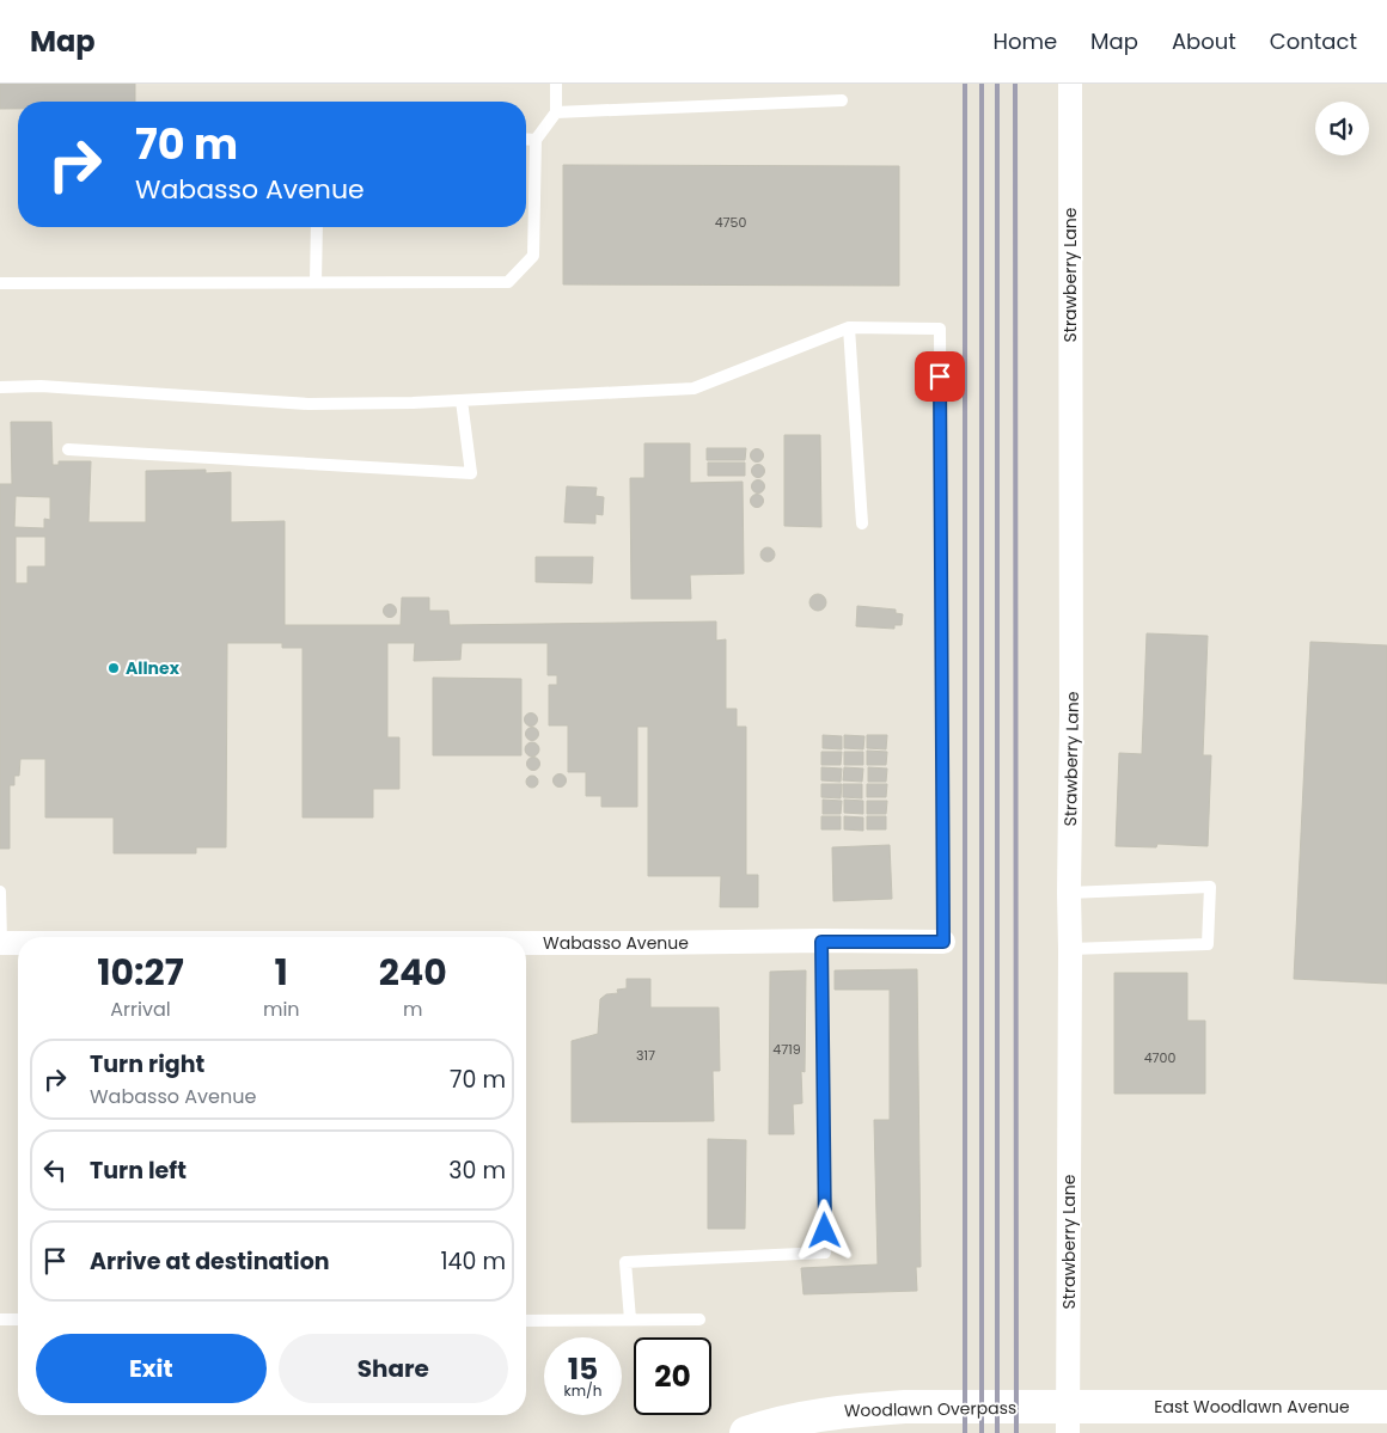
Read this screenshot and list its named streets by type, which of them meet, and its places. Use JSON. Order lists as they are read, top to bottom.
{
  "streets": {
    "main road": ["East Woodlawn Avenue", "Woodlawn Overpass"],
    "street": ["Strawberry Lane", "Wabasso Avenue"]
  },
  "crossings": [
    ["East Woodlawn Avenue", "Woodlawn Overpass"]
  ],
  "places": ["Allnex"],
  "house_numbers": [
    "4750",
    "4719",
    "317",
    "4700"
  ],
  "page": {
    "header": "Map",
    "nav": [
      "Home",
      "Map",
      "About",
      "Contact"
    ],
    "turn": ["70 m", "Wabasso Avenue"],
    "eta": [
      "10:27",
      "Arrival",
      "1",
      "min",
      "240",
      "m"
    ],
    "list": [
      {
        "name": "Turn right",
        "note": "Wabasso Avenue",
        "value": "70 m"
      },
      {
        "name": "Turn left",
        "value": "30 m"
      },
      {
        "name": "Arrive at destination",
        "value": "140 m"
      }
    ],
    "buttons": ["Exit", "Share"],
    "speed": "15 km/h",
    "limit": "20"
  }
}
